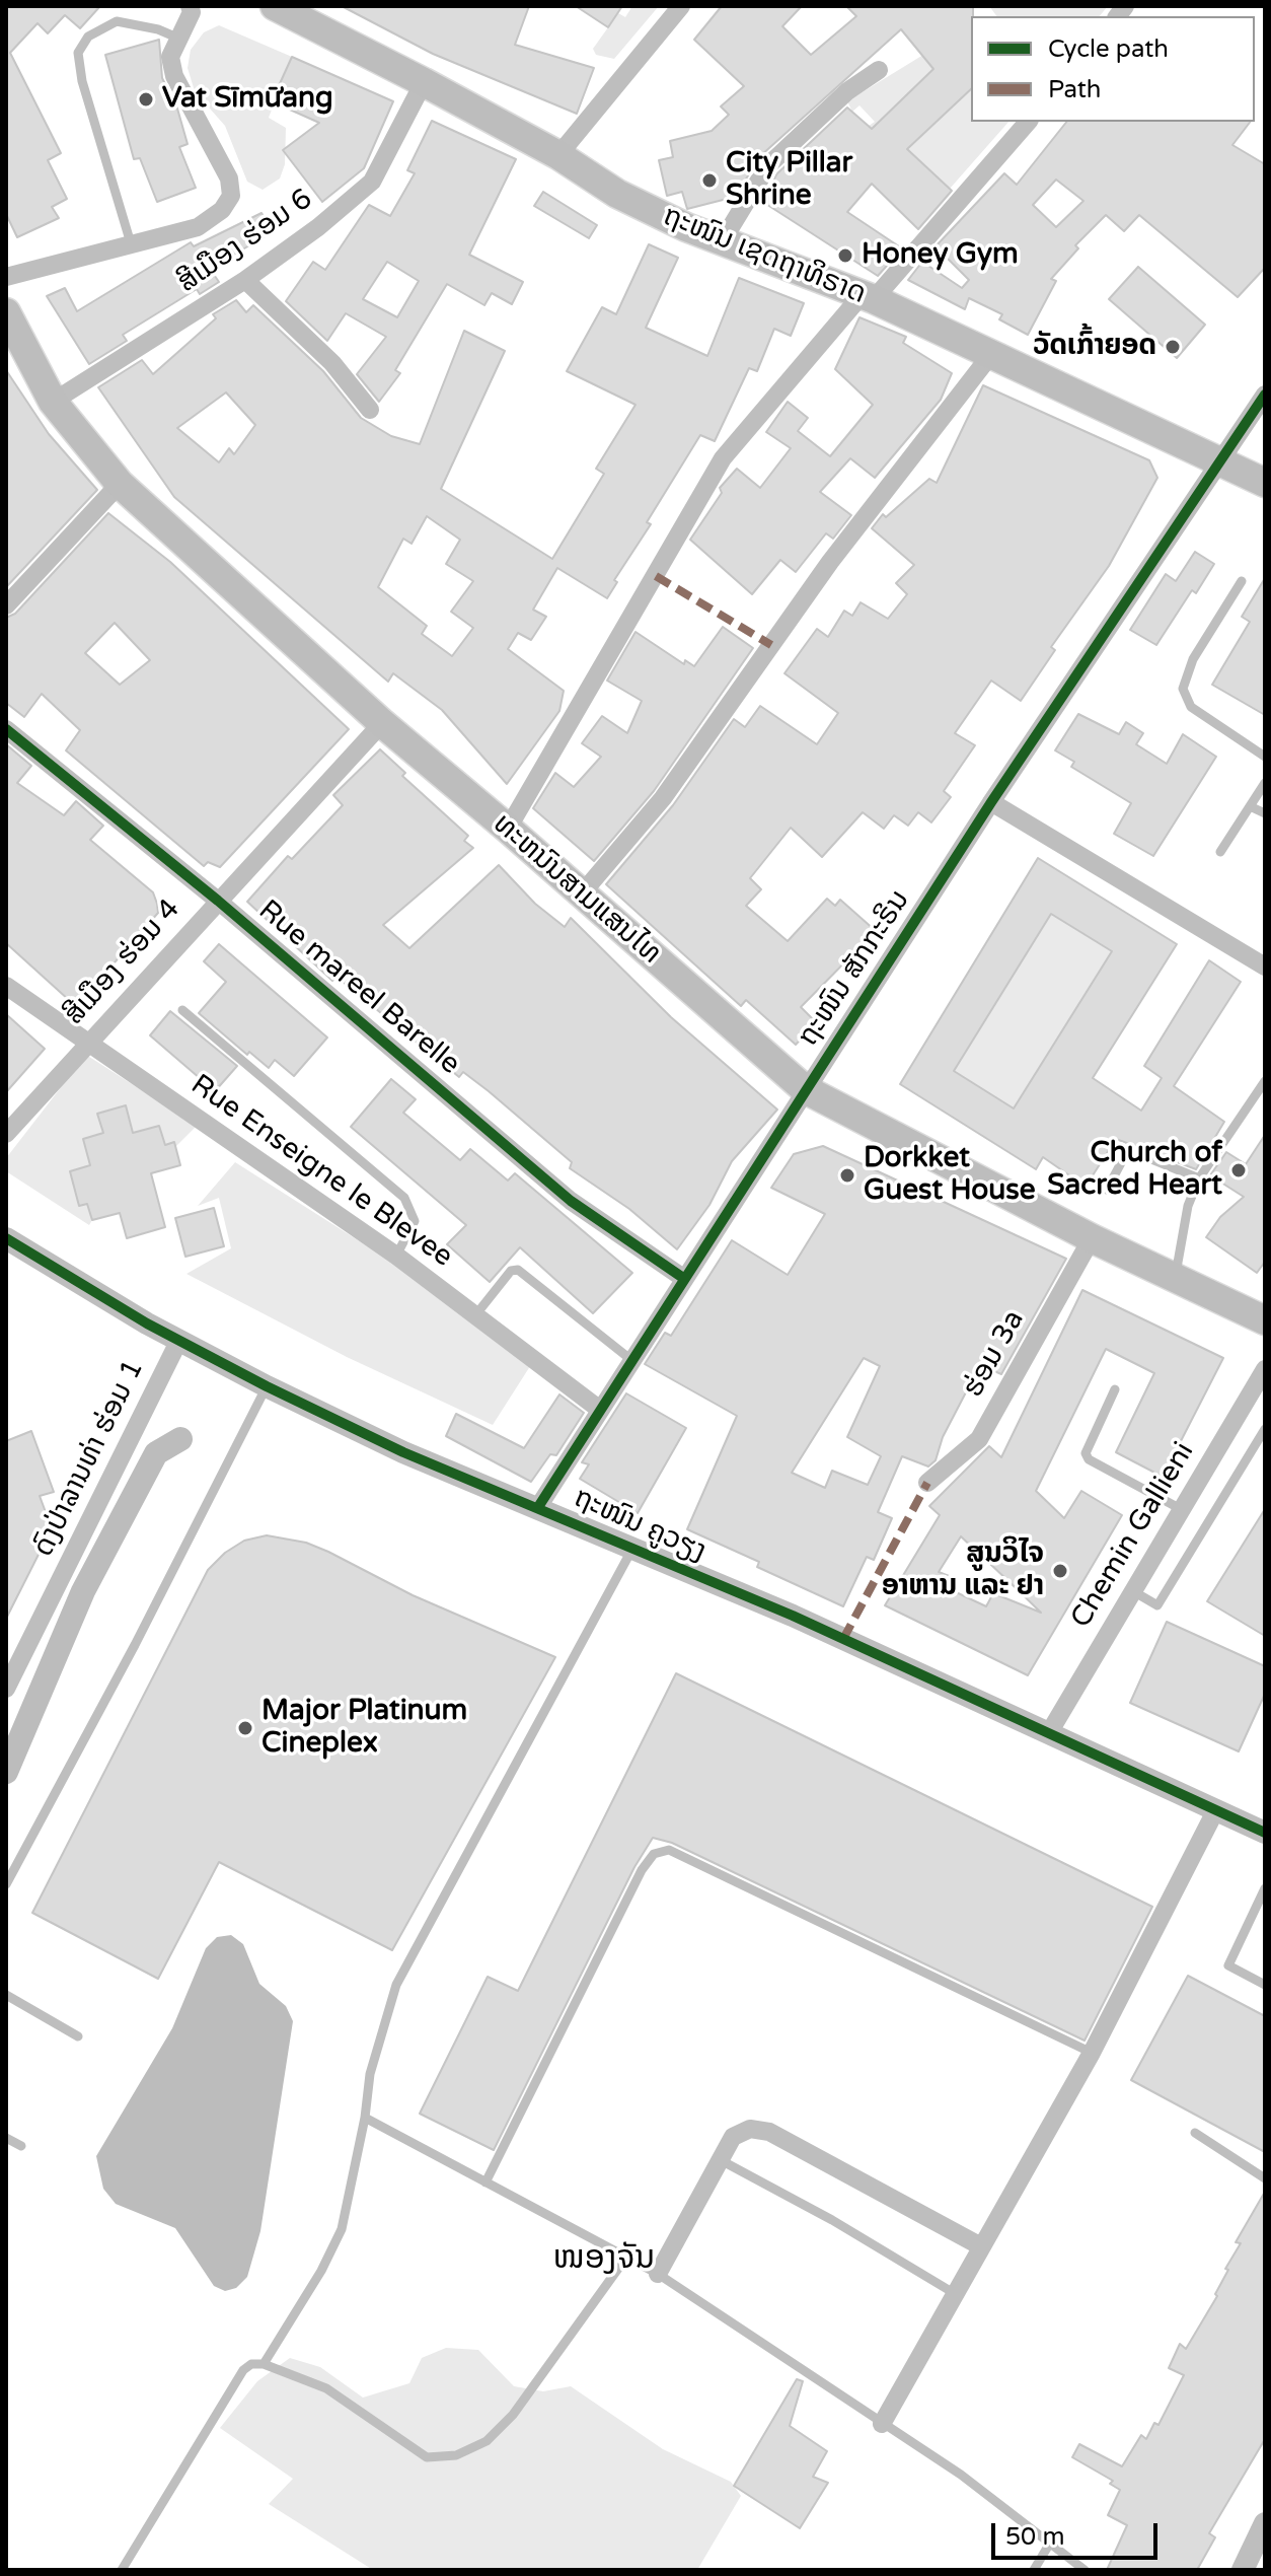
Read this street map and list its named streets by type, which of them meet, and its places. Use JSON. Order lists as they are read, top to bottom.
{
  "streets": {
    "main road": ["ຖະໜົນ ເຊດຖາທິຣາດ", "ທະຫນົນສາມແສນໄທ"],
    "street": [
      "ສີເມືອງ ຮ່ອມ 6",
      "ສີເມືອງ ຮ່ອມ 4",
      "ຖະໜົນ ສັກກະຣິນ",
      "Rue mareel Barelle",
      "Rue Enseigne le Blevee",
      "ຮ່ອມ 3a",
      "ດົງປ່າລານທ່າ ຮ່ອມ 1",
      "ຖະໜົນ ຄູວຽງ",
      "Chemin Gallieni"
    ]
  },
  "crossings": [
    ["ສີເມືອງ ຮ່ອມ 6", "ຖະໜົນ ເຊດຖາທິຣາດ"],
    ["ສີເມືອງ ຮ່ອມ 6", "ທະຫນົນສາມແສນໄທ"],
    ["ຖະໜົນ ເຊດຖາທິຣາດ", "ຖະໜົນ ສັກກະຣິນ"],
    ["ທະຫນົນສາມແສນໄທ", "ສີເມືອງ ຮ່ອມ 4"],
    ["ທະຫນົນສາມແສນໄທ", "ຖະໜົນ ສັກກະຣິນ"],
    ["ທະຫນົນສາມແສນໄທ", "ຮ່ອມ 3a"],
    ["ສີເມືອງ ຮ່ອມ 4", "Rue mareel Barelle"],
    ["ສີເມືອງ ຮ່ອມ 4", "Rue Enseigne le Blevee"],
    ["ຖະໜົນ ສັກກະຣິນ", "Rue mareel Barelle"],
    ["ຖະໜົນ ສັກກະຣິນ", "Rue Enseigne le Blevee"],
    ["ຖະໜົນ ສັກກະຣິນ", "ຖະໜົນ ຄູວຽງ"],
    ["ດົງປ່າລານທ່າ ຮ່ອມ 1", "ຖະໜົນ ຄູວຽງ"],
    ["ຖະໜົນ ຄູວຽງ", "Chemin Gallieni"]
  ],
  "districts": ["ໜອງຈັນ"],
  "places": [
    "Vat Sīmư̄ang",
    "City Pillar Shrine",
    "Honey Gym",
    "ວັດເກົ້າຍອດ",
    "Church of Sacred Heart",
    "Dorkket Guest House",
    "ສູນວິໄຈ ອາຫານ ແລະ ຢາ",
    "Major Platinum Cineplex"
  ],
  "legend": ["Cycle path", "Path"],
  "scale_bar": "50 m"
}
